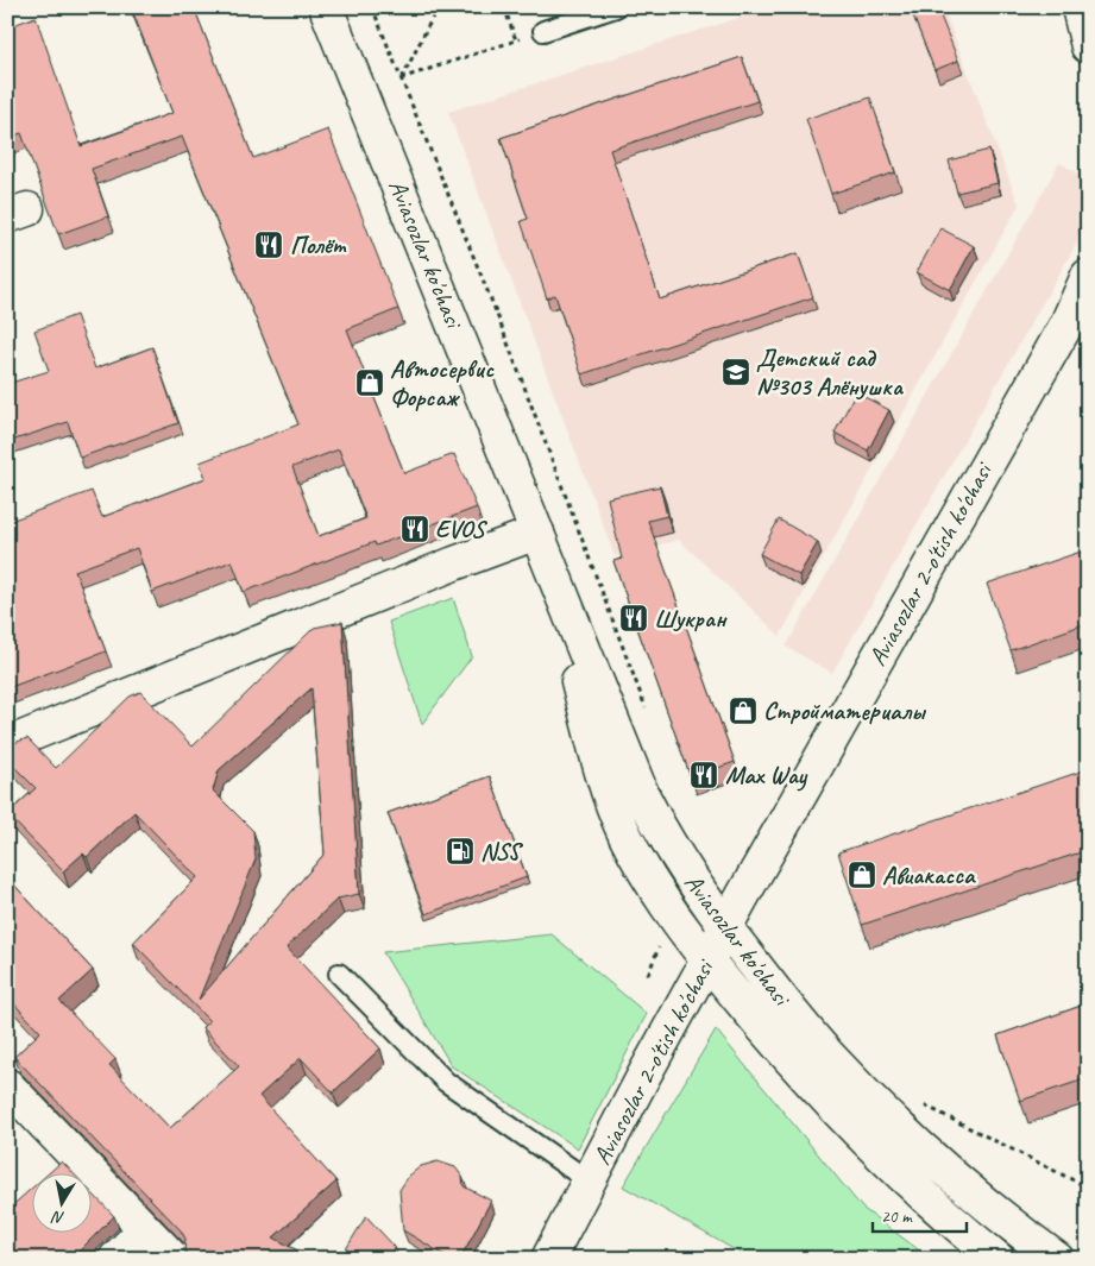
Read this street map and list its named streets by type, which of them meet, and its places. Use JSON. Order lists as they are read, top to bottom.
{
  "streets": {
    "main road": ["Aviasozlar ko'chasi", "Aviasozlar 2-o'tish ko'chasi"]
  },
  "crossings": [
    ["Aviasozlar ko'chasi", "Aviasozlar 2-o'tish ko'chasi"]
  ],
  "places": {
    "restaurant": [
      "Полёт",
      "EVOS",
      "Шукран",
      "Max Way"
    ],
    "school or university": ["Детский сад №303 Алёнушка"],
    "shop": ["Автосервис Форсаж", "Стройматериалы", "Авиакасса"],
    "fuel station": ["NSS"]
  },
  "scale_bar": "20 m",
  "north": "bottom"
}
